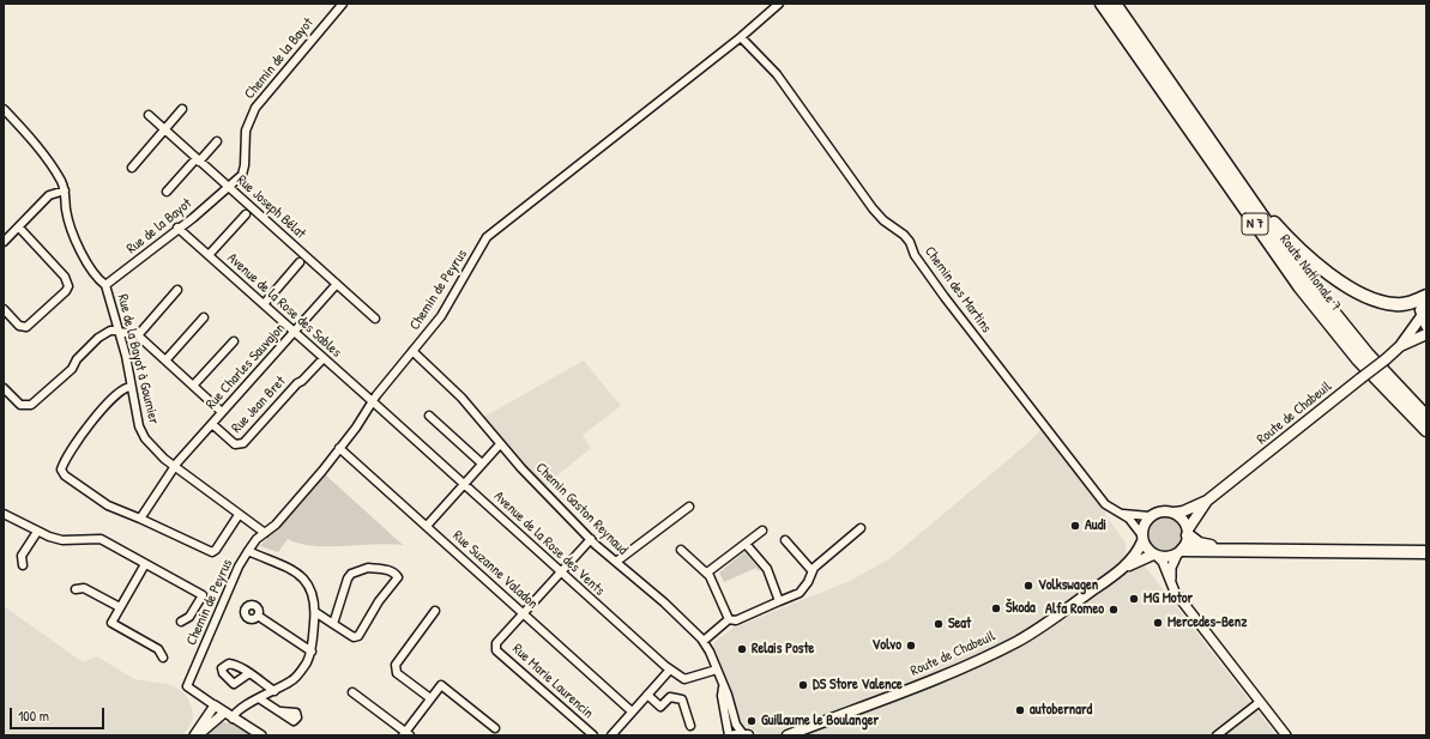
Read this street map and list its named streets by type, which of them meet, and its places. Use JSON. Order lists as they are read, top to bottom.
{
  "streets": {
    "highway": ["N 7", "Route Nationale 7"],
    "main road": ["Route de Chabeuil"],
    "street": [
      "Chemin de la Bayot",
      "Rue Joseph Bélat",
      "Rue de la Bayot",
      "Chemin de Peyrus",
      "Chemin des Martins",
      "Avenue de la Rose des Sables",
      "Rue de la Bayot à Goumier",
      "Rue Charles Sauvajon",
      "Rue Jean Bret",
      "Chemin Gaston Reynaud",
      "Avenue de la Rose des Vents",
      "Rue Suzanne Valadon",
      "Rue Marie Laurencin"
    ]
  },
  "crossings": [
    ["Chemin de la Bayot", "Rue Joseph Bélat"],
    ["Chemin de la Bayot", "Rue de la Bayot"],
    ["Rue Joseph Bélat", "Rue de la Bayot"],
    ["Rue Joseph Bélat", "Rue Charles Sauvajon"],
    ["Rue de la Bayot", "Avenue de la Rose des Sables"],
    ["Rue de la Bayot", "Rue de la Bayot à Goumier"],
    ["Chemin de Peyrus", "Chemin des Martins"],
    ["Chemin de Peyrus", "Avenue de la Rose des Sables"],
    ["Chemin de Peyrus", "Rue de la Bayot à Goumier"],
    ["Chemin de Peyrus", "Chemin Gaston Reynaud"],
    ["Chemin de Peyrus", "Avenue de la Rose des Vents"],
    ["Chemin de Peyrus", "Rue Suzanne Valadon"],
    ["Avenue de la Rose des Sables", "Rue Charles Sauvajon"],
    ["Avenue de la Rose des Sables", "Rue Jean Bret"],
    ["Avenue de la Rose des Sables", "Avenue de la Rose des Vents"],
    ["Rue de la Bayot à Goumier", "Rue Charles Sauvajon"],
    ["Rue Charles Sauvajon", "Rue Jean Bret"],
    ["Chemin Gaston Reynaud", "Avenue de la Rose des Vents"],
    ["Chemin Gaston Reynaud", "Rue Marie Laurencin"],
    ["Avenue de la Rose des Vents", "Rue Marie Laurencin"],
    ["Rue Suzanne Valadon", "Rue Marie Laurencin"]
  ],
  "places": [
    "Audi",
    "Volkswagen",
    "MG Motor",
    "Škoda",
    "Alfa Romeo",
    "Mercedes-Benz",
    "Seat",
    "Volvo",
    "Relais Poste",
    "DS Store Valence",
    "autobernard",
    "Guillaume le Boulanger"
  ],
  "scale_bar": "100 m"
}
